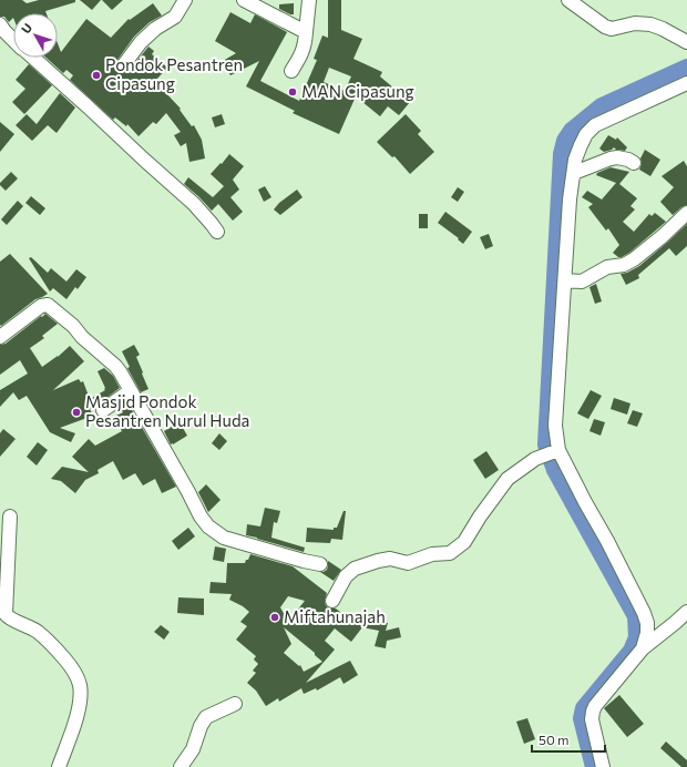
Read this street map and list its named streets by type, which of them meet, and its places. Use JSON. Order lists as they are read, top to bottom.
{
  "places": [
    "Pondok Pesantren Cipasung",
    "MAN Cipasung",
    "Masjid Pondok Pesantren Nurul Huda",
    "Miftahunajah"
  ],
  "scale_bar": "50 m",
  "north": "top left"
}
